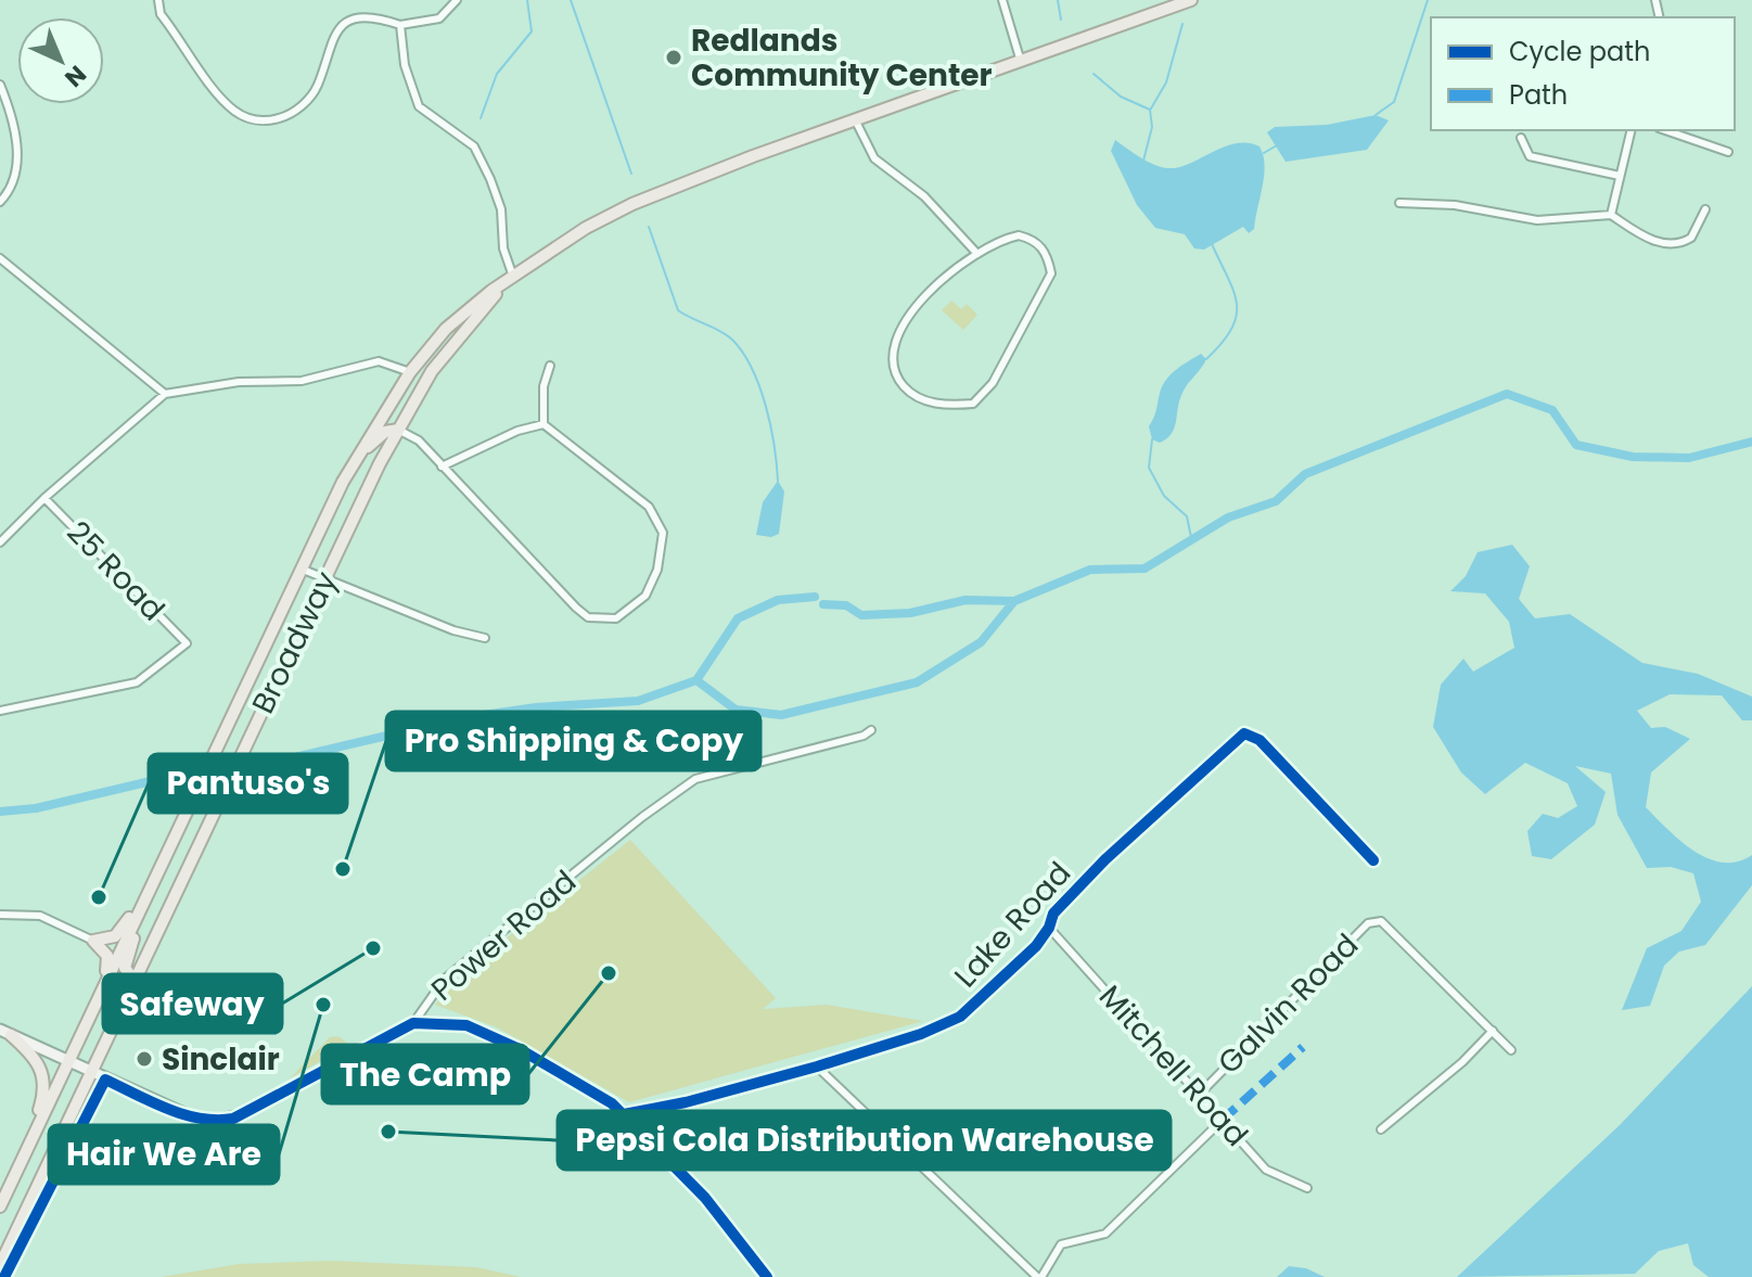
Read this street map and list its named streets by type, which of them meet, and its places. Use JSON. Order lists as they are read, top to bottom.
{
  "streets": {
    "main road": ["Broadway"],
    "street": [
      "25 Road",
      "Lake Road",
      "Power Road",
      "Galvin Road",
      "Mitchell Road"
    ]
  },
  "crossings": [
    ["Broadway", "Power Road"],
    ["Lake Road", "Mitchell Road"],
    ["Galvin Road", "Mitchell Road"]
  ],
  "places": [
    "Redlands Community Center",
    "Pro Shipping & Copy",
    "Pantuso's",
    "Safeway",
    "The Camp",
    "Hair We Are",
    "Sinclair",
    "Pepsi Cola Distribution Warehouse"
  ],
  "legend": ["Cycle path", "Path"],
  "north": "bottom right"
}
